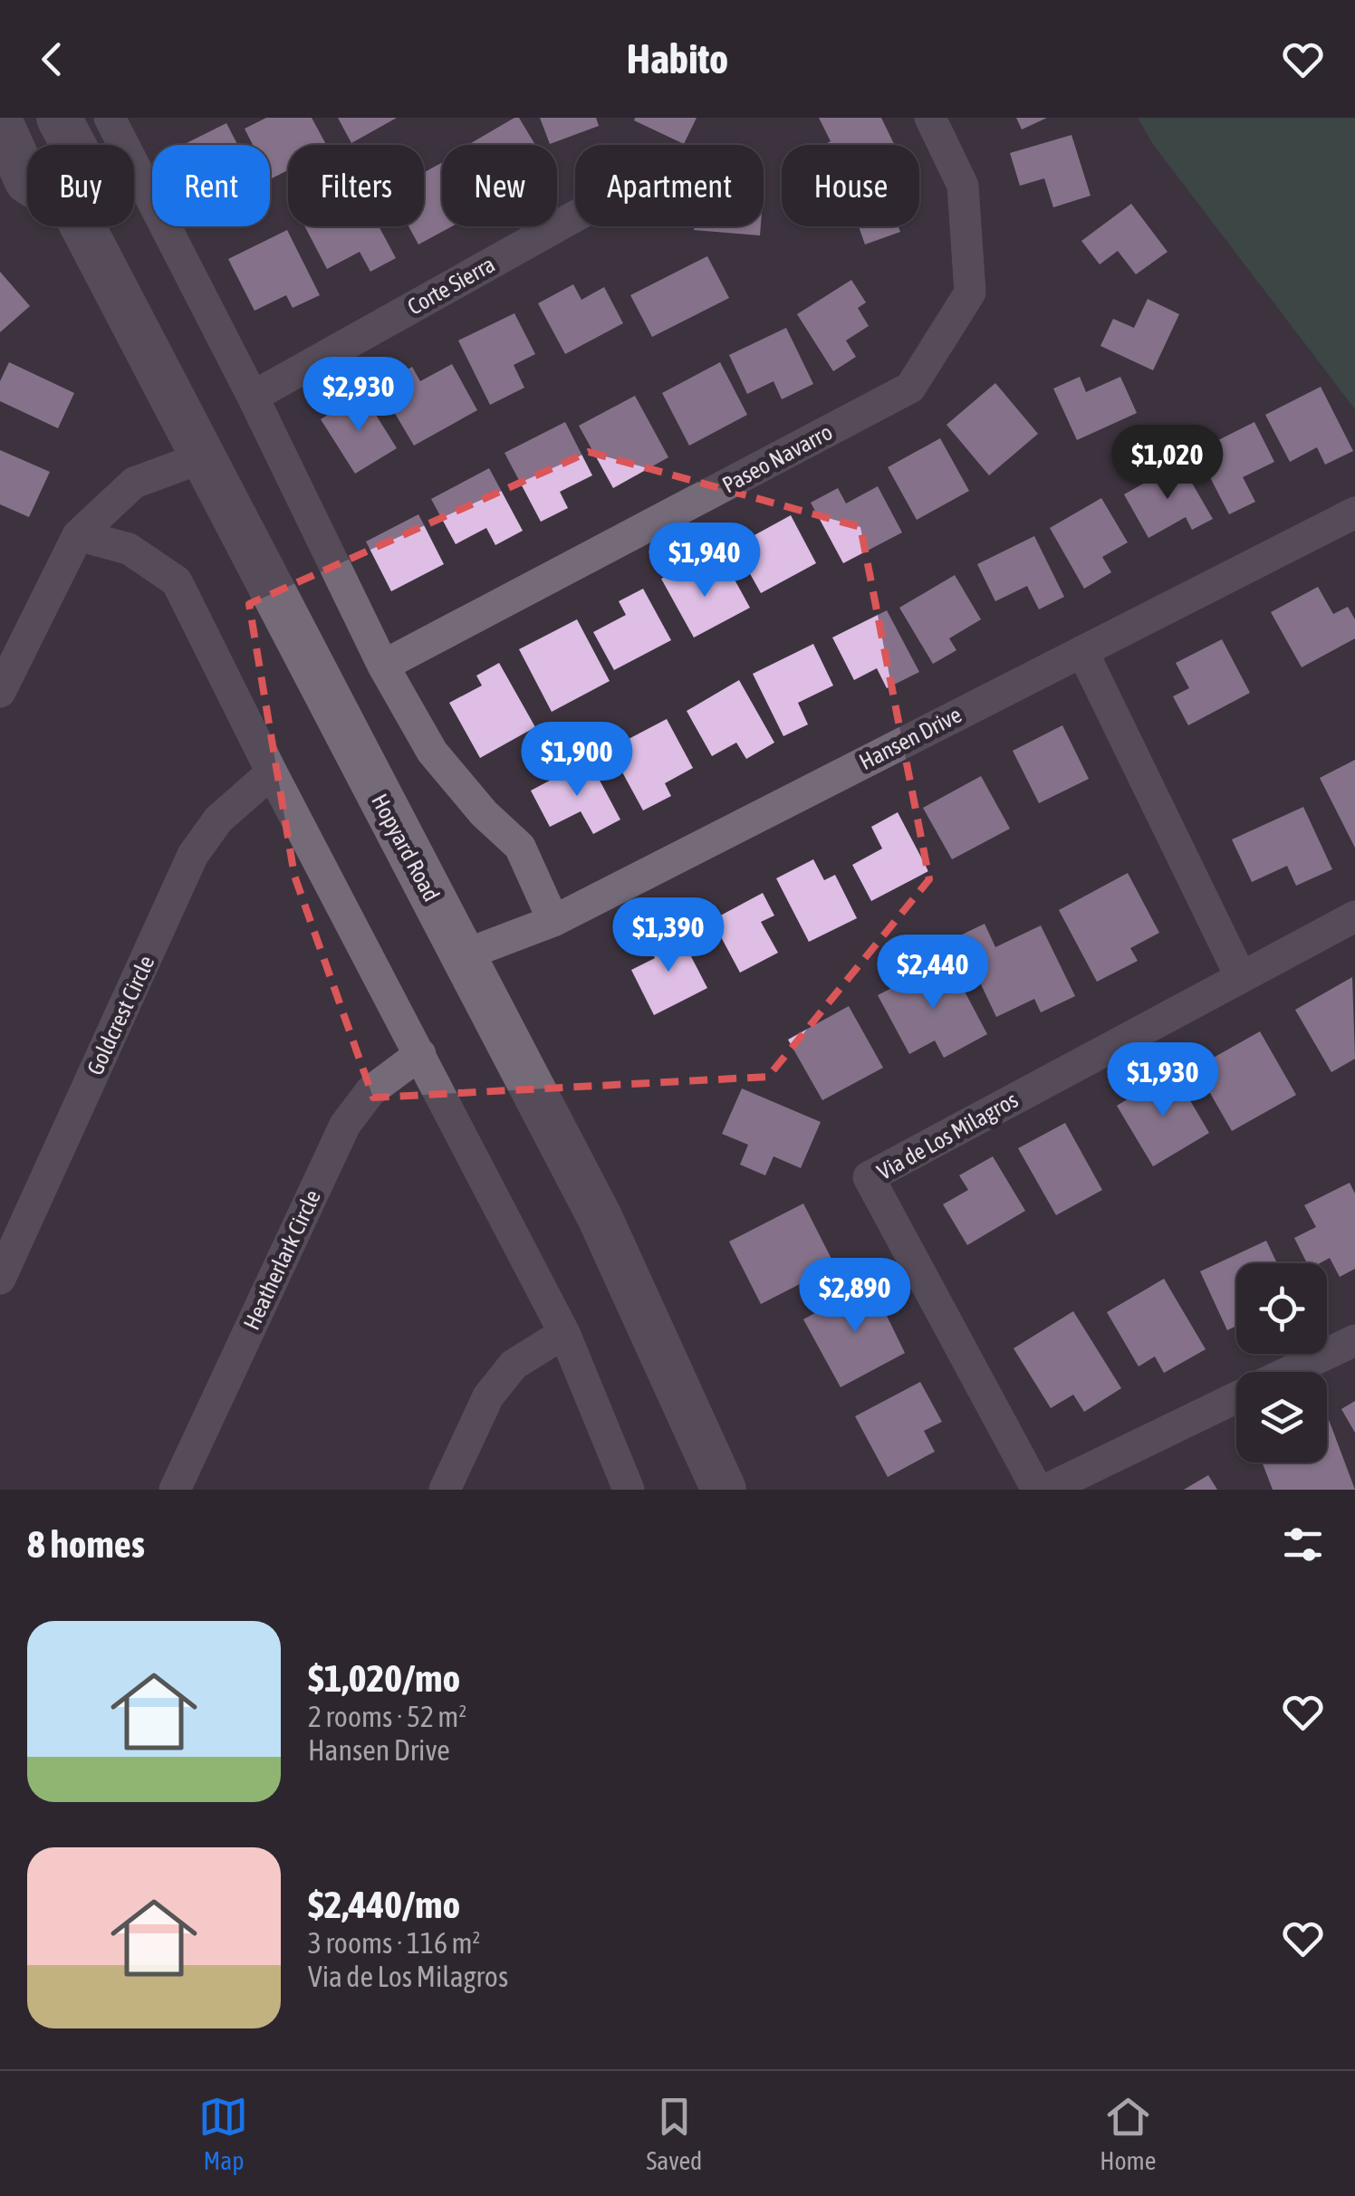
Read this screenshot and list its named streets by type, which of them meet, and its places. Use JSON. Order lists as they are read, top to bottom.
{
  "streets": {
    "main road": ["Hopyard Road"],
    "street": [
      "Corte Sierra",
      "Paseo Navarro",
      "Hansen Drive",
      "Goldcrest Circle",
      "Via de Los Milagros",
      "Heatherlark Circle"
    ]
  },
  "crossings": [
    ["Hansen Drive", "Hopyard Road"]
  ],
  "page": {
    "header": "Habito",
    "chip": [
      "Buy",
      "Rent",
      "Filters",
      "New",
      "Apartment",
      "House"
    ],
    "price": [
      "$2,930",
      "$1,020",
      "$1,940",
      "$1,900",
      "$1,390",
      "$2,440",
      "$1,930",
      "$2,890"
    ],
    "heading": "8 homes",
    "list": [
      {
        "name": "$1,020/mo",
        "note": "2 rooms · 52 m² · Hansen Drive"
      },
      {
        "name": "$2,440/mo",
        "note": "3 rooms · 116 m² · Via de Los Milagros"
      }
    ],
    "tabs": ["Map", "Saved", "Home"]
  }
}
